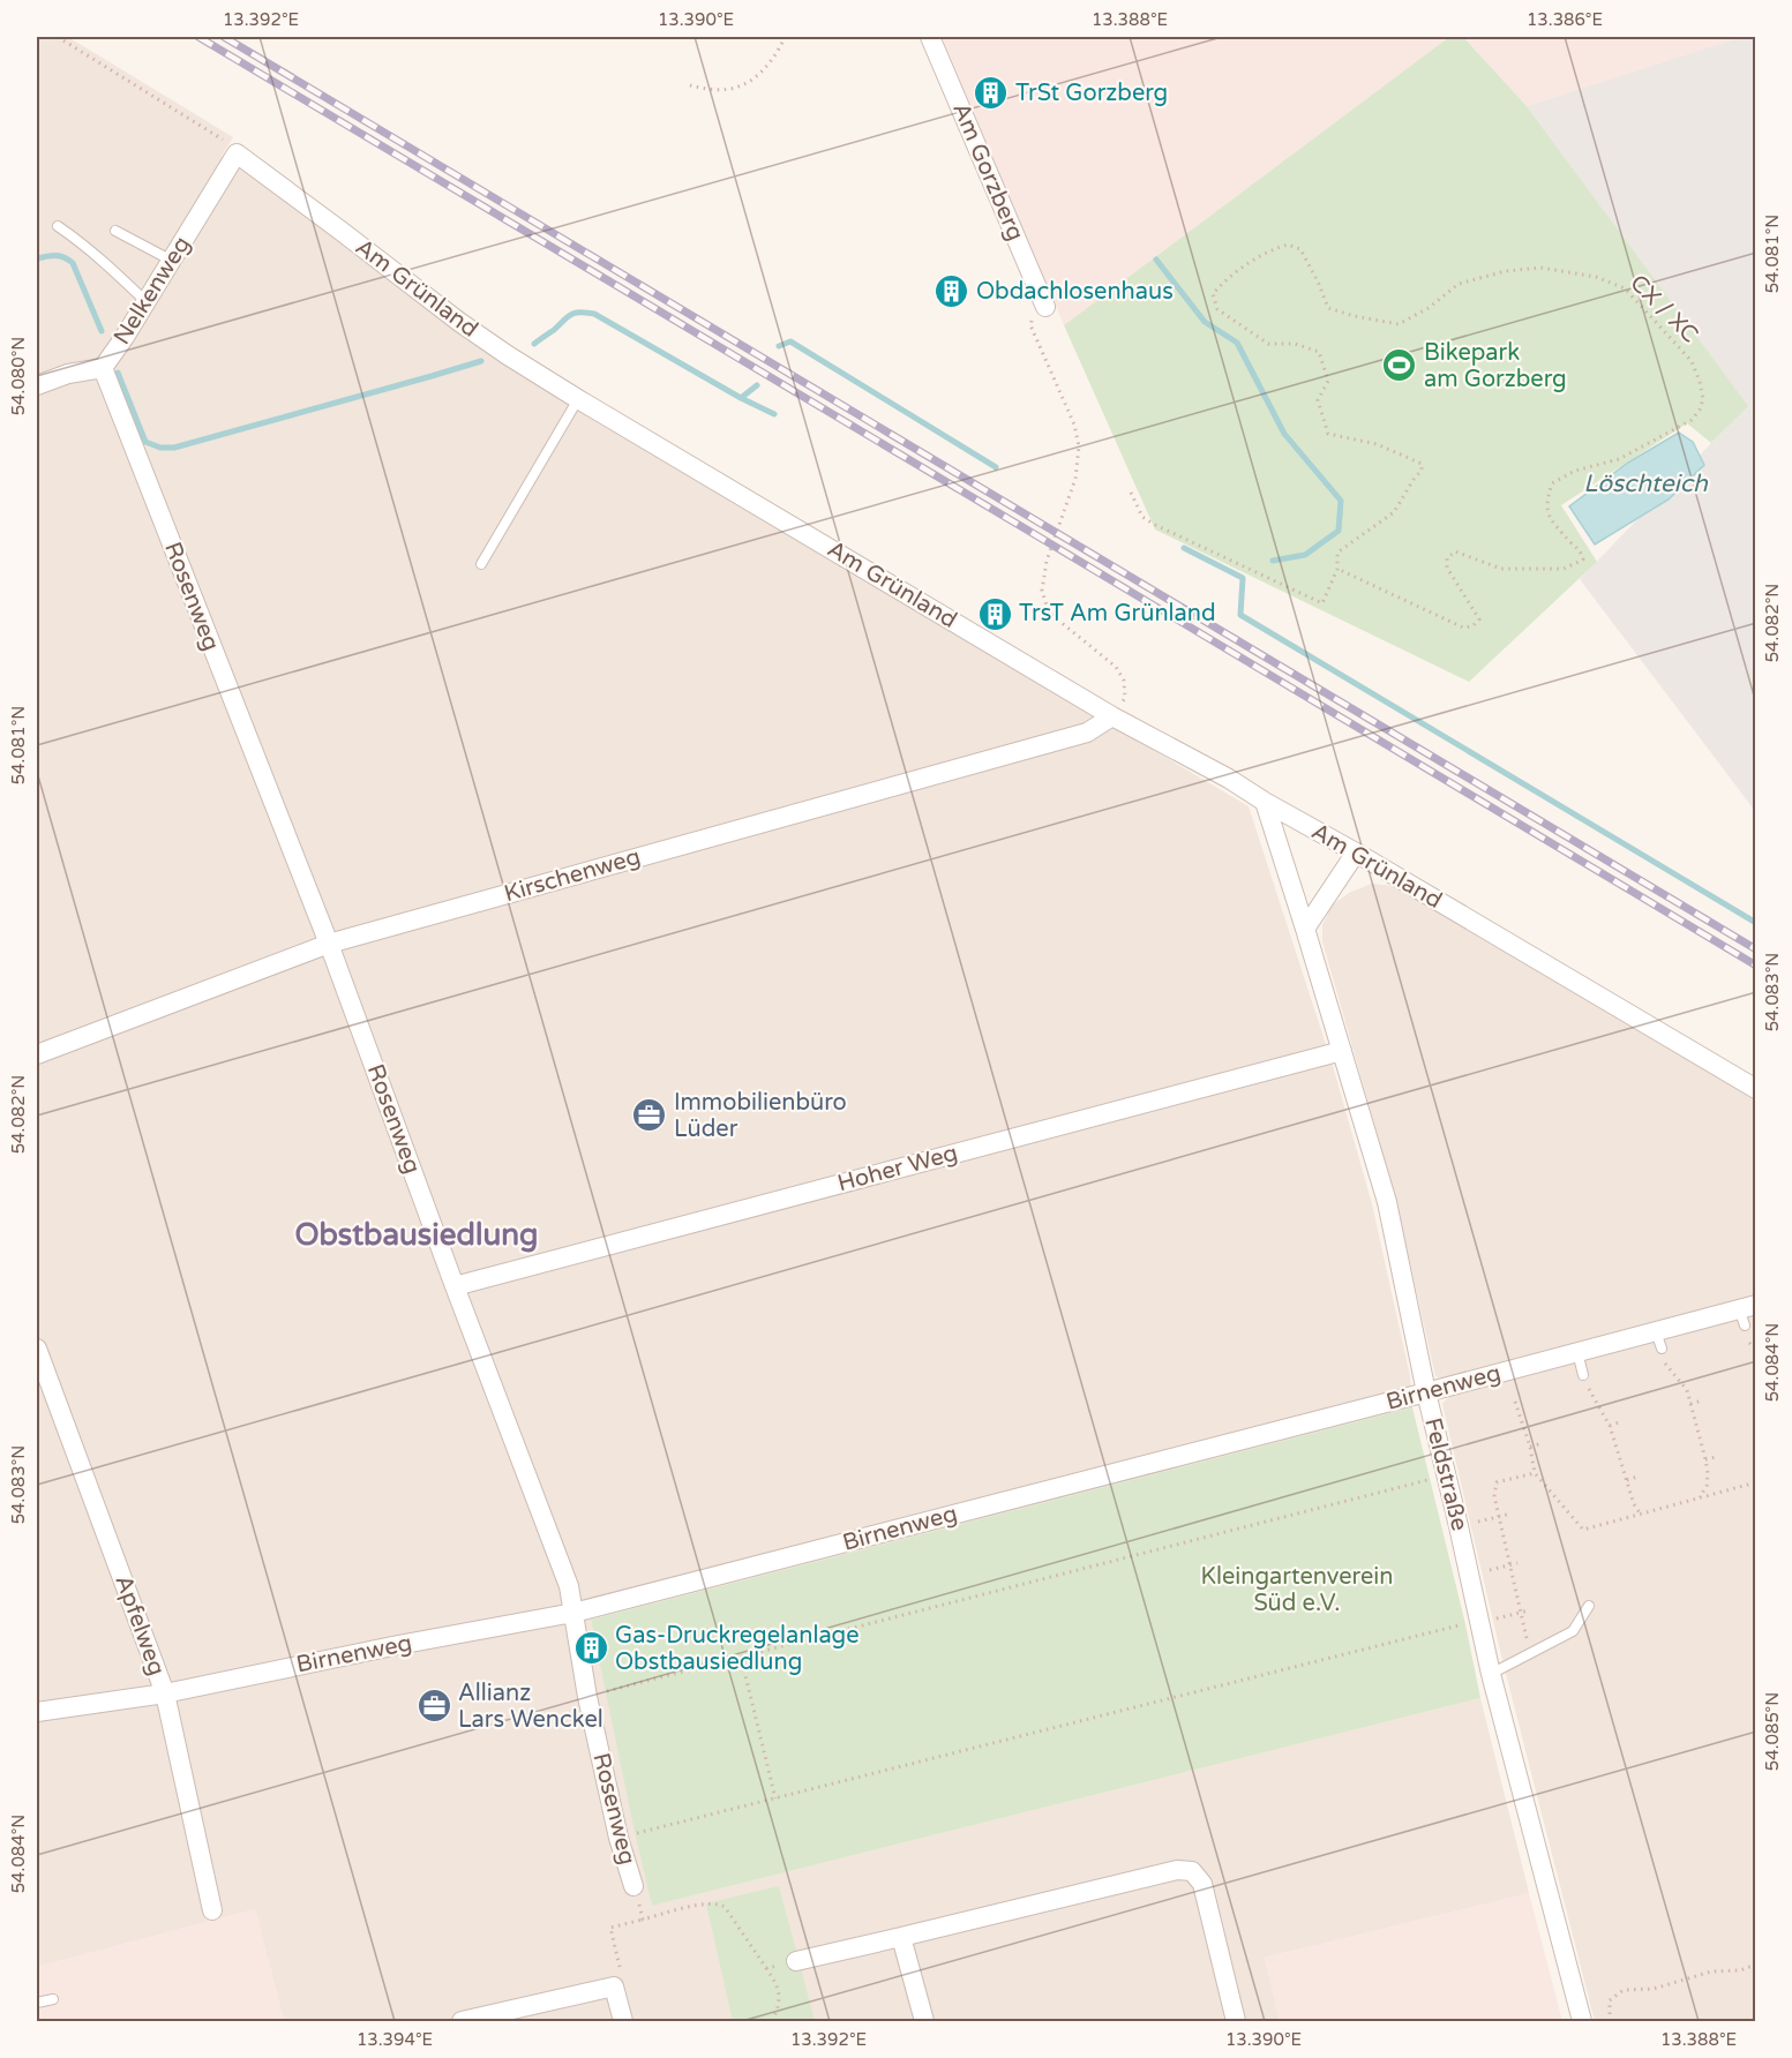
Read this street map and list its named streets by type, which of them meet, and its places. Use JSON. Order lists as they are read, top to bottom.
{
  "streets": {
    "street": [
      "Am Gorzberg",
      "Am Grünland",
      "Nelkenweg",
      "Rosenweg",
      "Kirschenweg",
      "Hoher Weg",
      "Birnenweg",
      "Feldstraße",
      "Apfelweg"
    ],
    "path": ["CX / XC"]
  },
  "crossings": [
    ["Am Grünland", "Nelkenweg"],
    ["Am Grünland", "Kirschenweg"],
    ["Am Grünland", "Feldstraße"],
    ["Nelkenweg", "Rosenweg"],
    ["Rosenweg", "Kirschenweg"],
    ["Rosenweg", "Hoher Weg"],
    ["Rosenweg", "Birnenweg"],
    ["Hoher Weg", "Feldstraße"],
    ["Birnenweg", "Feldstraße"],
    ["Birnenweg", "Apfelweg"]
  ],
  "districts": ["Obstbausiedlung"],
  "water": ["Löschteich"],
  "parks": ["Kleingartenverein Süd e.V."],
  "places": {
    "building": [
      "TrSt Gorzberg",
      "Obdachlosenhaus",
      "TrsT Am Grünland",
      "Gas-Druckregelanlage Obstbausiedlung"
    ],
    "sports": ["Bikepark am Gorzberg"],
    "office": ["Immobilienbüro Lüder", "Allianz Lars Wenckel"]
  },
  "coordinates": [
    "13.392°E",
    "13.390°E",
    "13.388°E",
    "13.386°E",
    "54.081°N",
    "54.080°N",
    "54.082°N",
    "54.083°N",
    "54.084°N",
    "54.085°N",
    "13.394°E"
  ]
}
